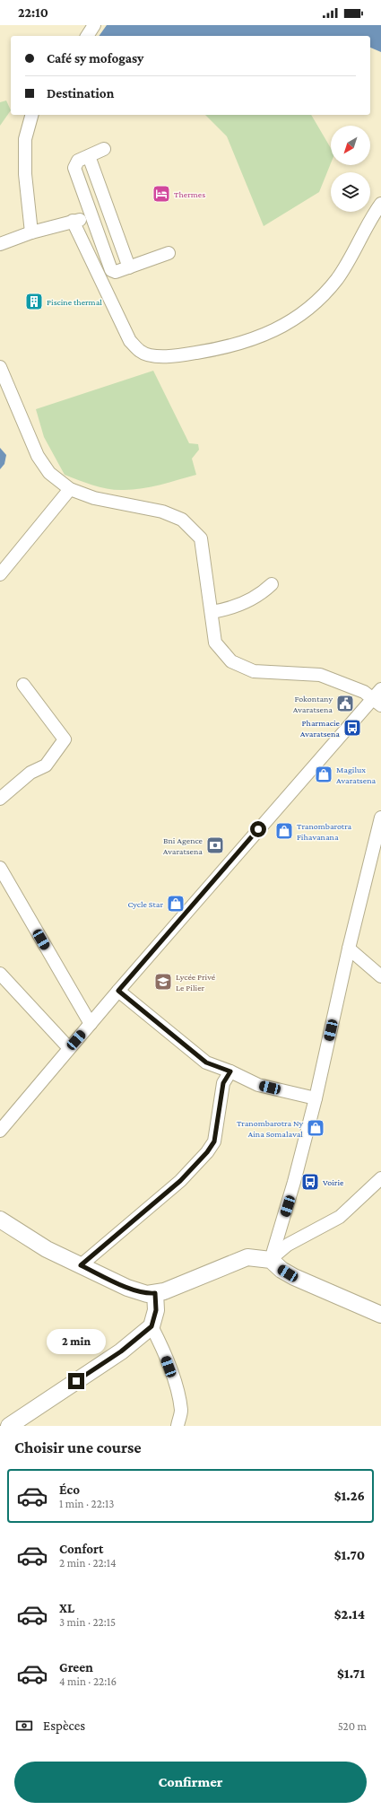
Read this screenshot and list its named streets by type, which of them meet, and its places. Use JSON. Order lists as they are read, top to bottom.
{
  "places": {
    "hotel": ["Thermes"],
    "building": ["Piscine thermal"],
    "public building": ["Fokontany Avaratsena"],
    "bus stop": ["Pharmacie Avaratsena", "Voirie"],
    "shop": [
      "Magilux Avaratsena",
      "Tranombarotra Fihavanana",
      "Cycle Star",
      "Tranombarotra Ny Aina Somalaval"
    ],
    "bank": ["Bni Agence Avaratsena"],
    "school or university": ["Lycée Privé Le Pilier"]
  },
  "north": "bottom left",
  "page": {
    "status": "22:10",
    "banner": ["Café sy mofogasy", "Destination"],
    "bubble": "2 min",
    "heading": "Choisir une course",
    "list": [
      {
        "name": "Éco",
        "note": "1 min · 22:13",
        "value": "$1.26"
      },
      {
        "name": "Confort",
        "note": "2 min · 22:14",
        "value": "$1.70"
      },
      {
        "name": "XL",
        "note": "3 min · 22:15",
        "value": "$2.14"
      },
      {
        "name": "Green",
        "note": "4 min · 22:16",
        "value": "$1.71"
      }
    ],
    "pay": ["Espèces", "520 m"],
    "buttons": "Confirmer"
  }
}
